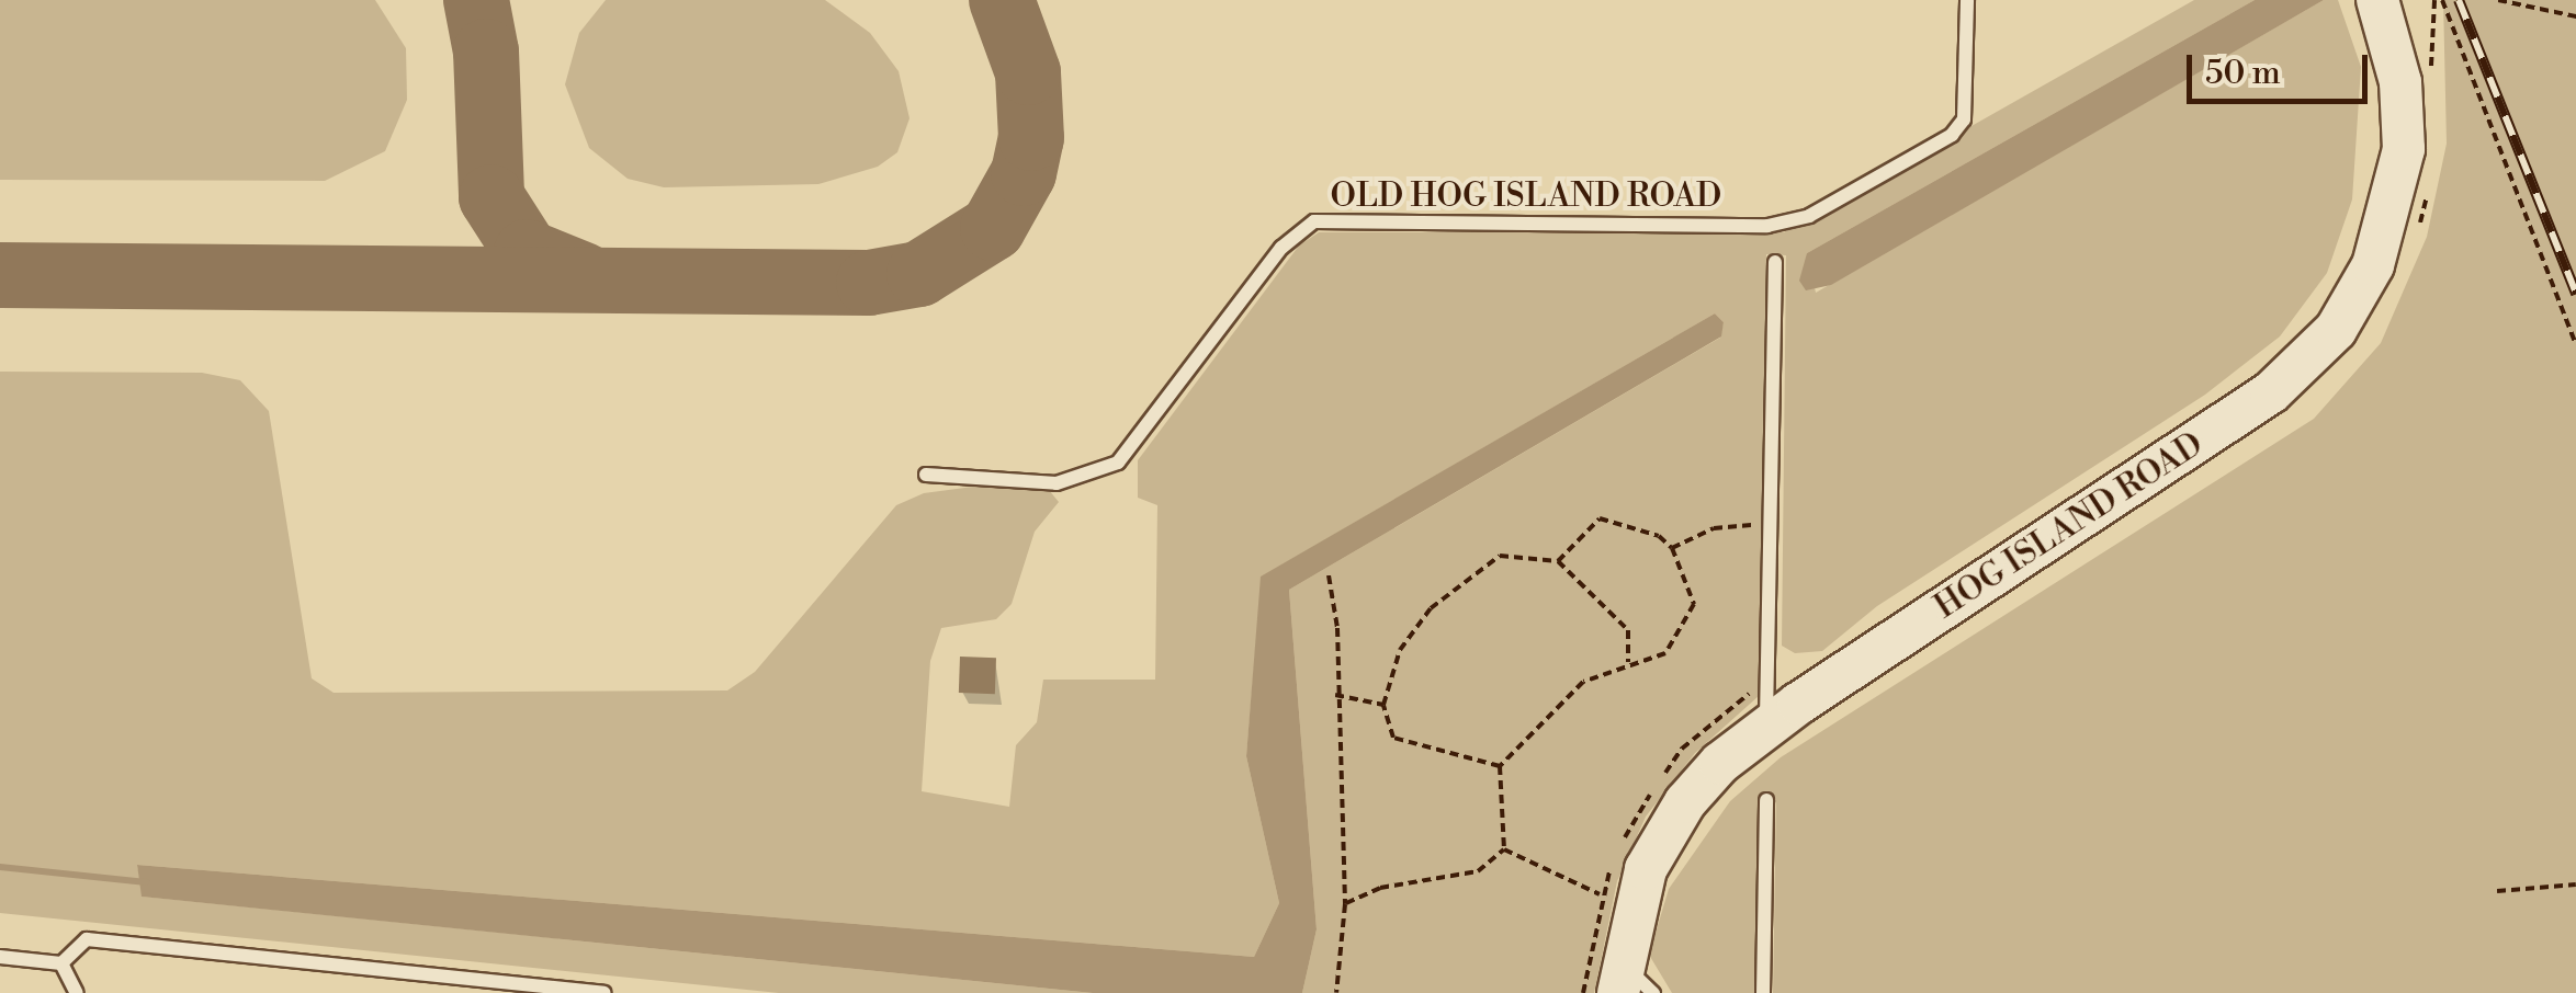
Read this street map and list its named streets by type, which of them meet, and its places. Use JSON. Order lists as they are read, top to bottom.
{
  "streets": {
    "street": ["HOG ISLAND ROAD"],
    "lane": ["OLD HOG ISLAND ROAD"]
  },
  "scale_bar": "50 m"
}
